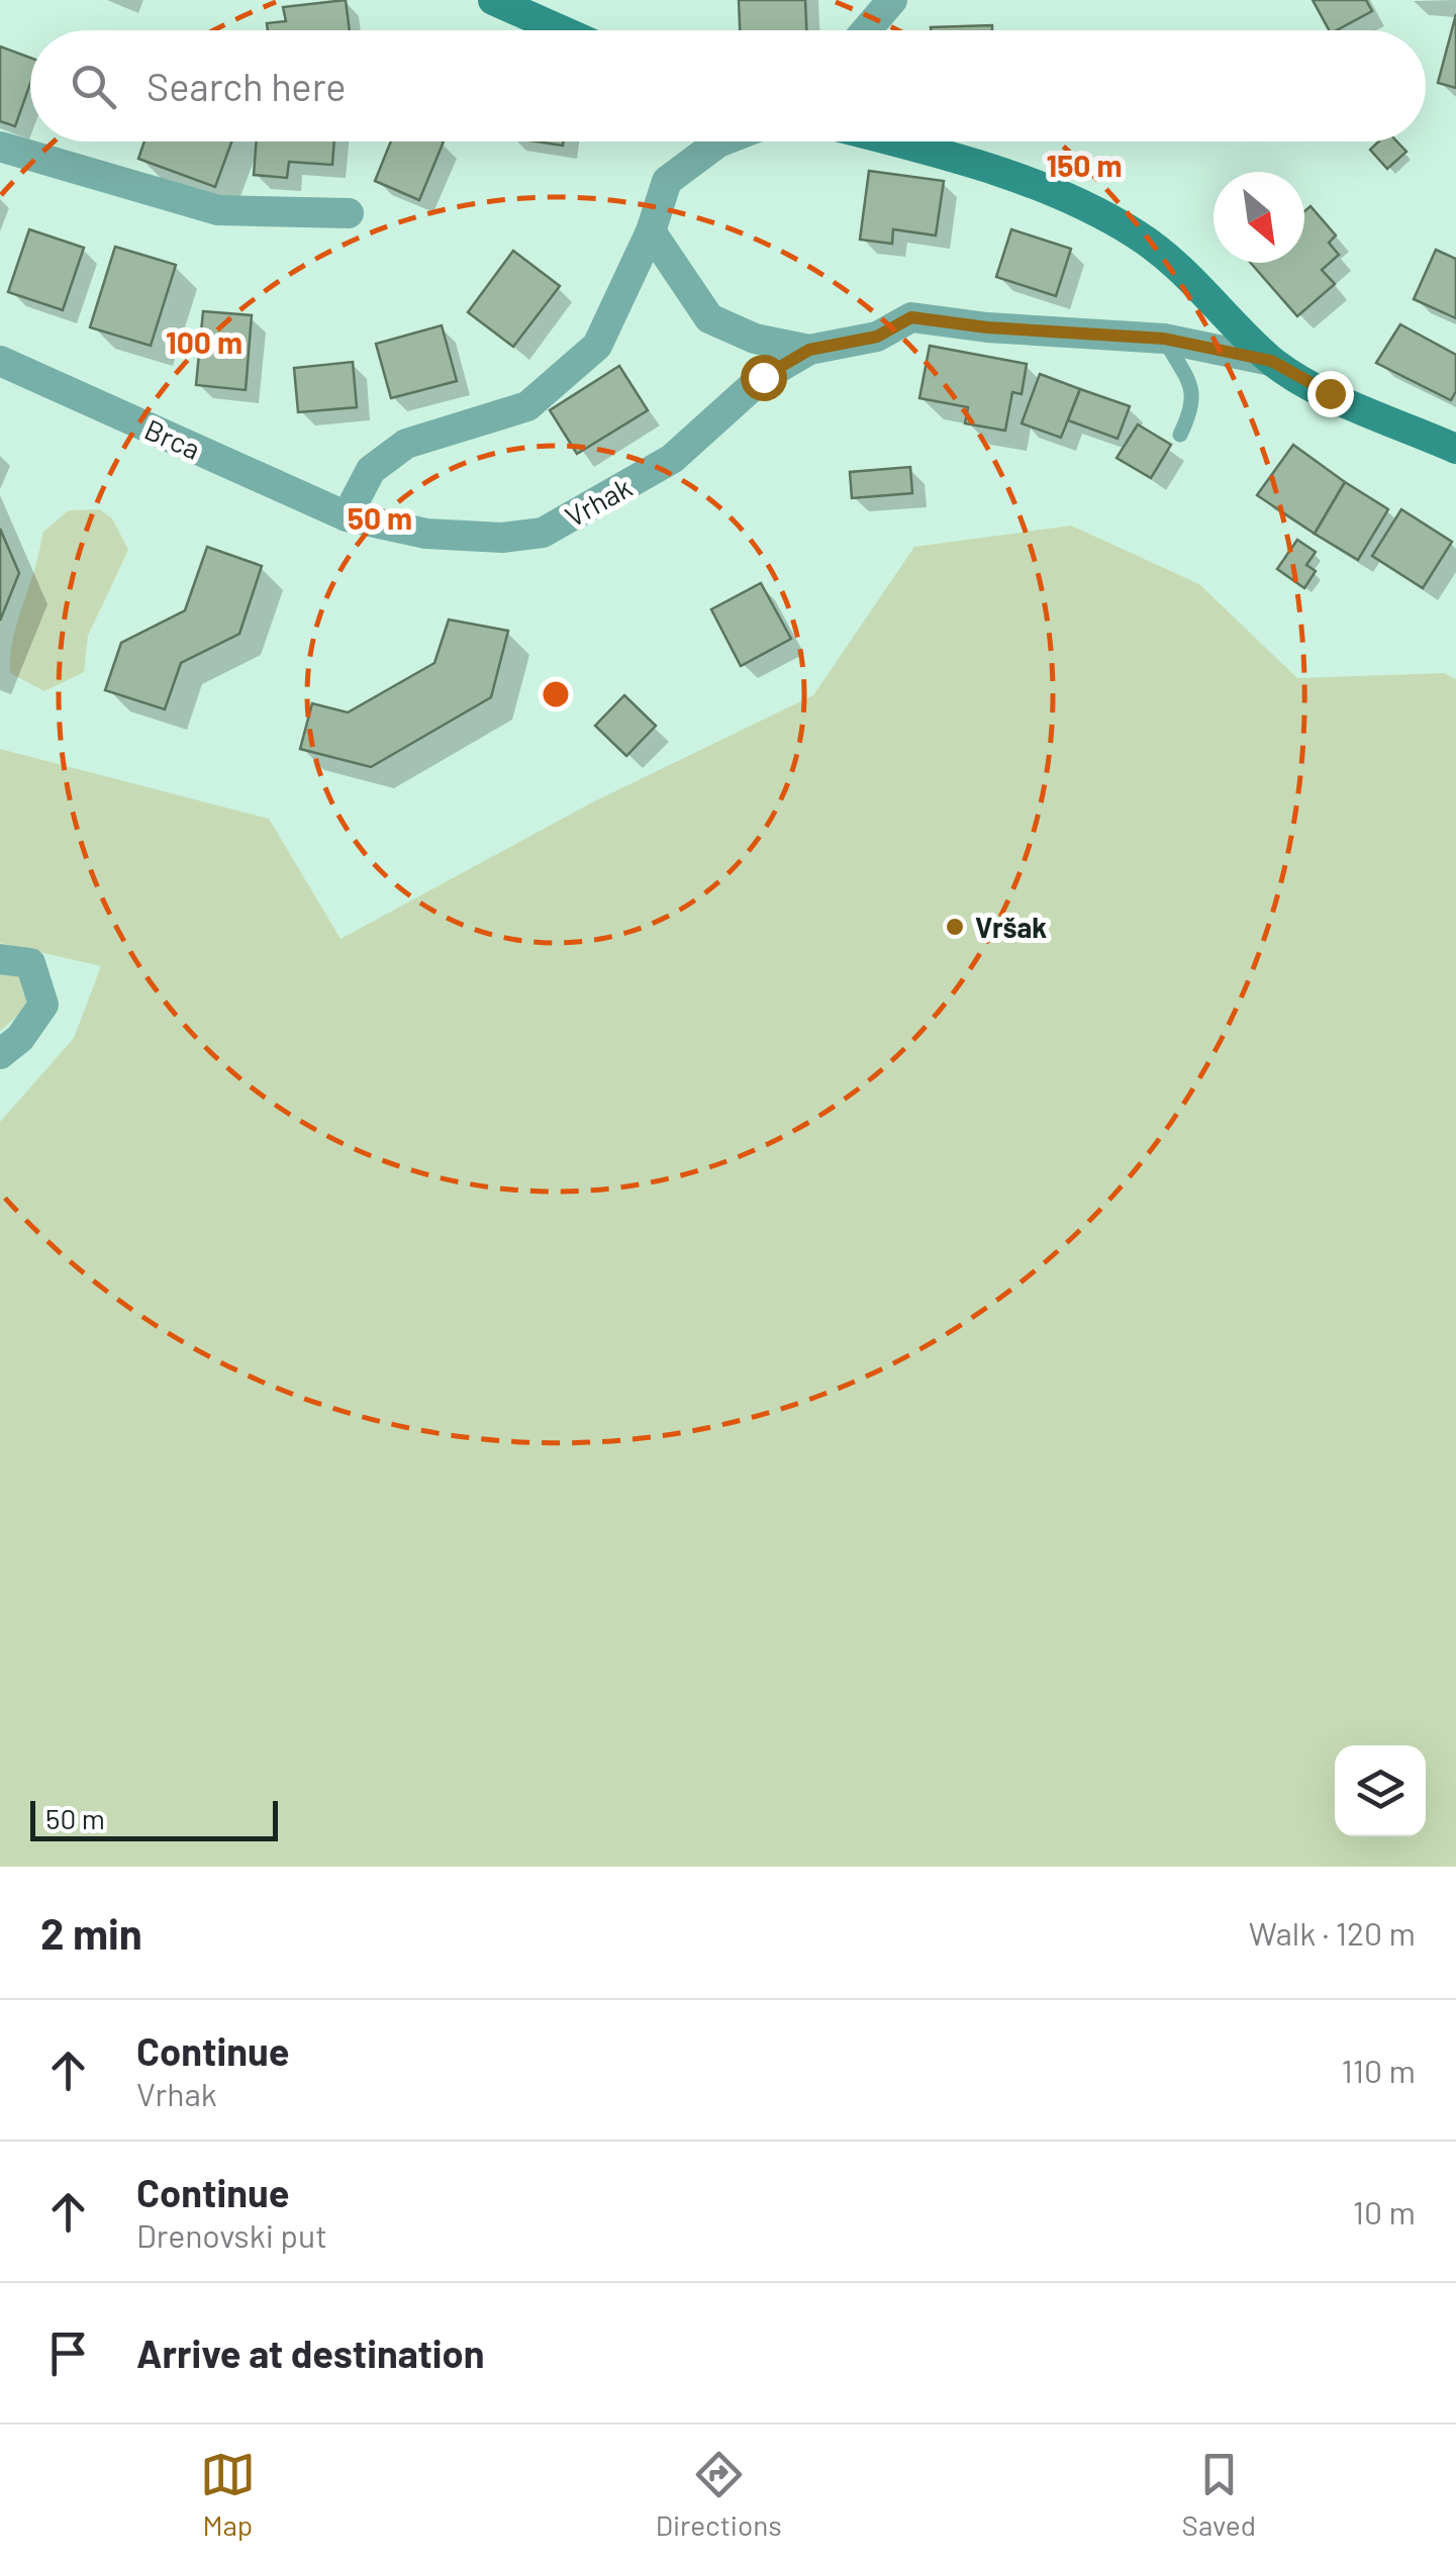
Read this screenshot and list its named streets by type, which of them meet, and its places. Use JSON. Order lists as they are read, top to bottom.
{
  "streets": {
    "street": ["Brca", "Vrhak"]
  },
  "crossings": [
    ["Brca", "Vrhak"]
  ],
  "places": ["Vršak"],
  "scale_bar": "50 m",
  "north": "bottom right",
  "page": {
    "search": "Search here",
    "scale": "50 m",
    "heading": ["2 min", "Walk · 120 m"],
    "list": [
      ["Continue", "Vrhak", "110 m"],
      ["Continue", "Drenovski put", "10 m"],
      "Arrive at destination"
    ],
    "nav": ["Map", "Directions", "Saved"]
  },
  "rings": ["150 m", "100 m", "50 m"]
}
